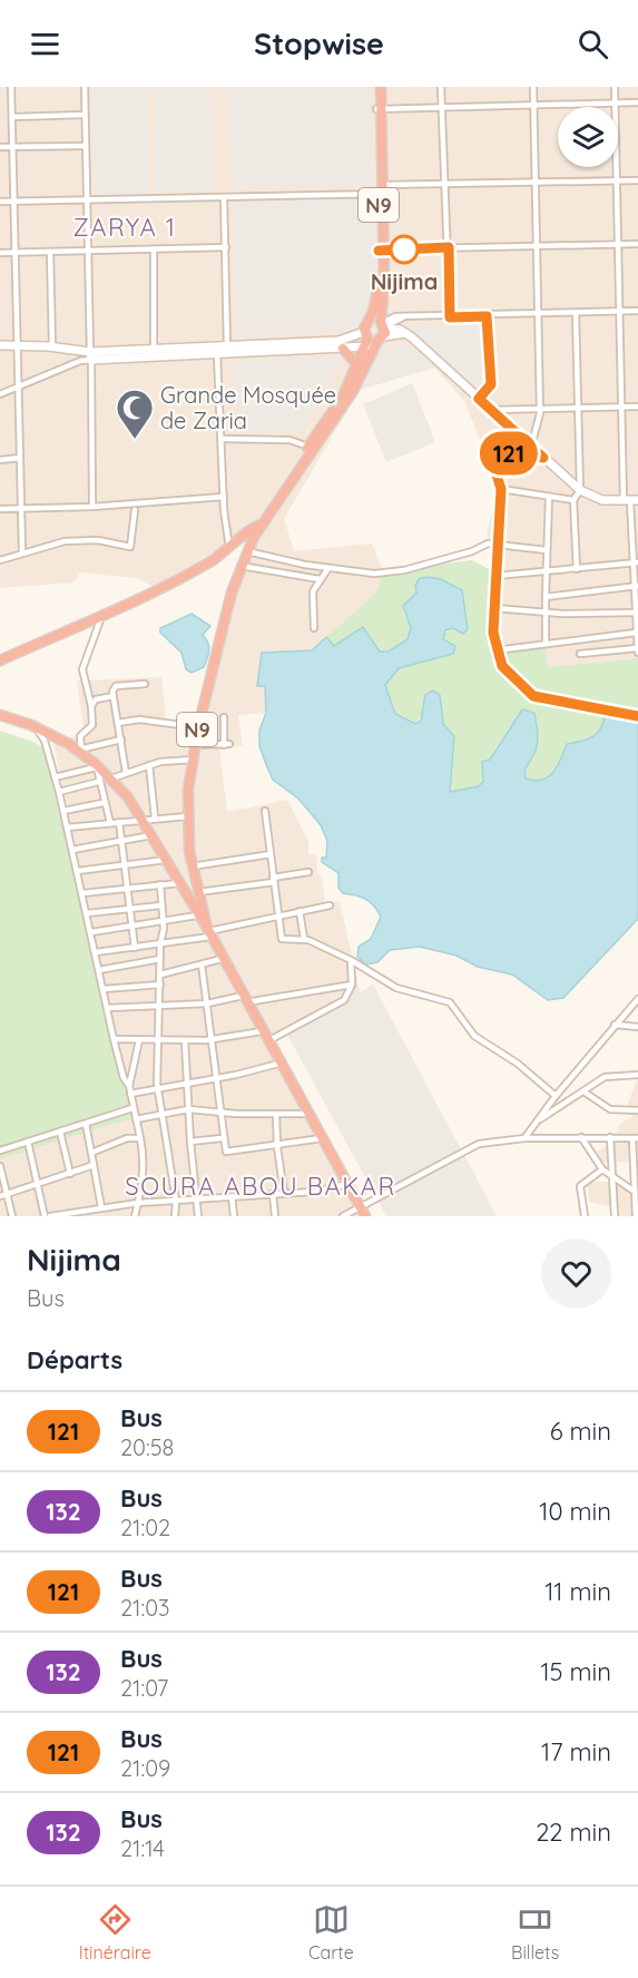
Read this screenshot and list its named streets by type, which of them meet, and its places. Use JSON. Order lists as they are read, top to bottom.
{
  "streets": {
    "highway": ["N9"]
  },
  "districts": ["ZARYA 1", "SOURA ABOU BAKAR"],
  "places": {
    "other": ["Nijima"],
    "mosque": ["Grande Mosquée de Zaria"]
  },
  "lines": ["bus line 121"],
  "page": {
    "header": "Stopwise",
    "on_map": "121",
    "heading": [
      ["Nijima", "Bus"],
      "Départs"
    ],
    "list": [
      {
        "mark": "121",
        "name": "Bus",
        "note": "20:58",
        "value": "6 min"
      },
      {
        "mark": "132",
        "name": "Bus",
        "note": "21:02",
        "value": "10 min"
      },
      {
        "mark": "121",
        "name": "Bus",
        "note": "21:03",
        "value": "11 min"
      },
      {
        "mark": "132",
        "name": "Bus",
        "note": "21:07",
        "value": "15 min"
      },
      {
        "mark": "121",
        "name": "Bus",
        "note": "21:09",
        "value": "17 min"
      },
      {
        "mark": "132",
        "name": "Bus",
        "note": "21:14",
        "value": "22 min"
      }
    ],
    "tabs": ["Itinéraire", "Carte", "Billets"]
  }
}
